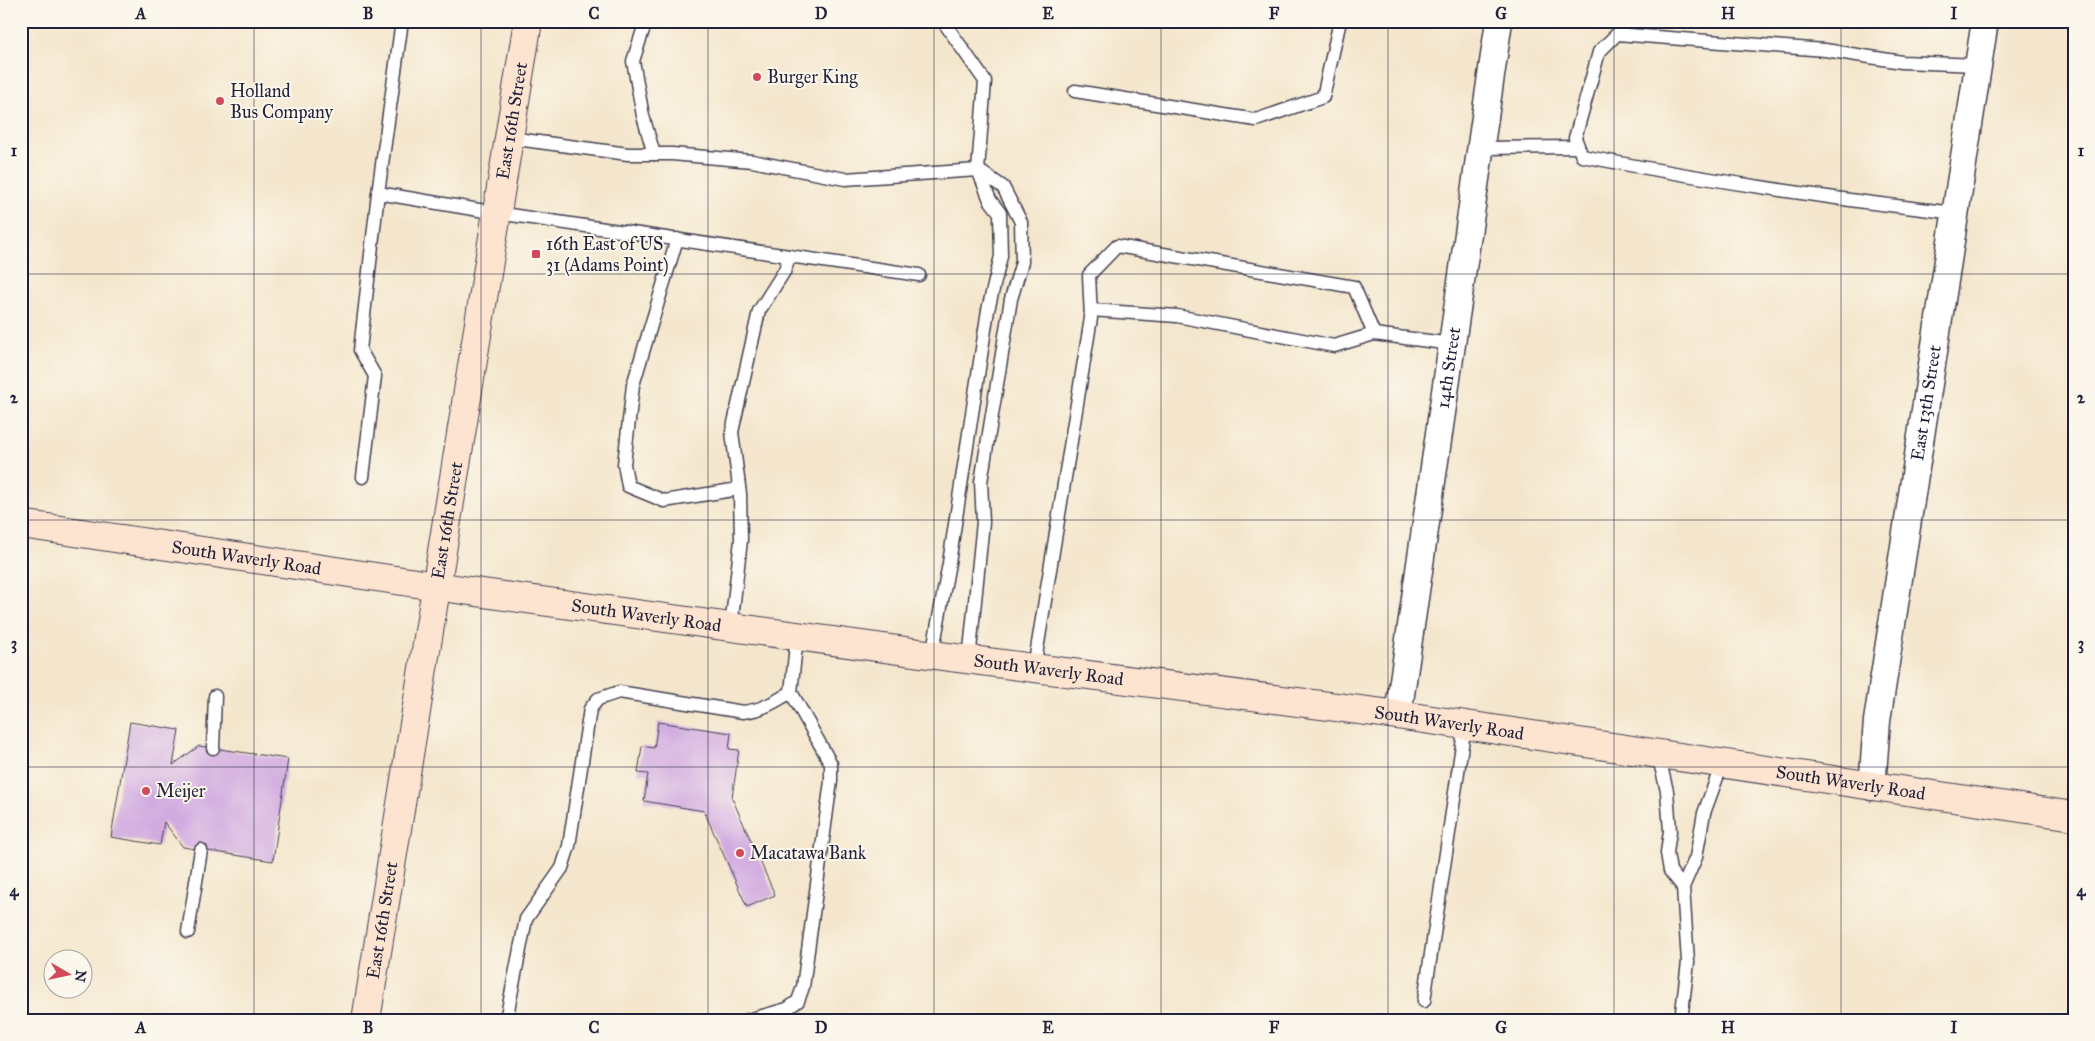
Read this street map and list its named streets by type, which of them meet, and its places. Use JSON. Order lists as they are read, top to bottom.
{
  "streets": {
    "main road": ["East 16th Street", "South Waverly Road"],
    "street": ["14th Street", "East 13th Street"]
  },
  "crossings": [
    ["East 16th Street", "South Waverly Road"],
    ["14th Street", "South Waverly Road"],
    ["East 13th Street", "South Waverly Road"]
  ],
  "places": {
    "other": [
      "Burger King",
      "Holland Bus Company",
      "Meijer",
      "Macatawa Bank"
    ],
    "transit": ["16th East of US 31 (Adams Point)"]
  },
  "north": "right",
  "grid": {
    "columns": [
      "A",
      "B",
      "C",
      "D",
      "E",
      "F",
      "G",
      "H",
      "I"
    ],
    "rows": [
      "1",
      "2",
      "3",
      "4"
    ]
  }
}
